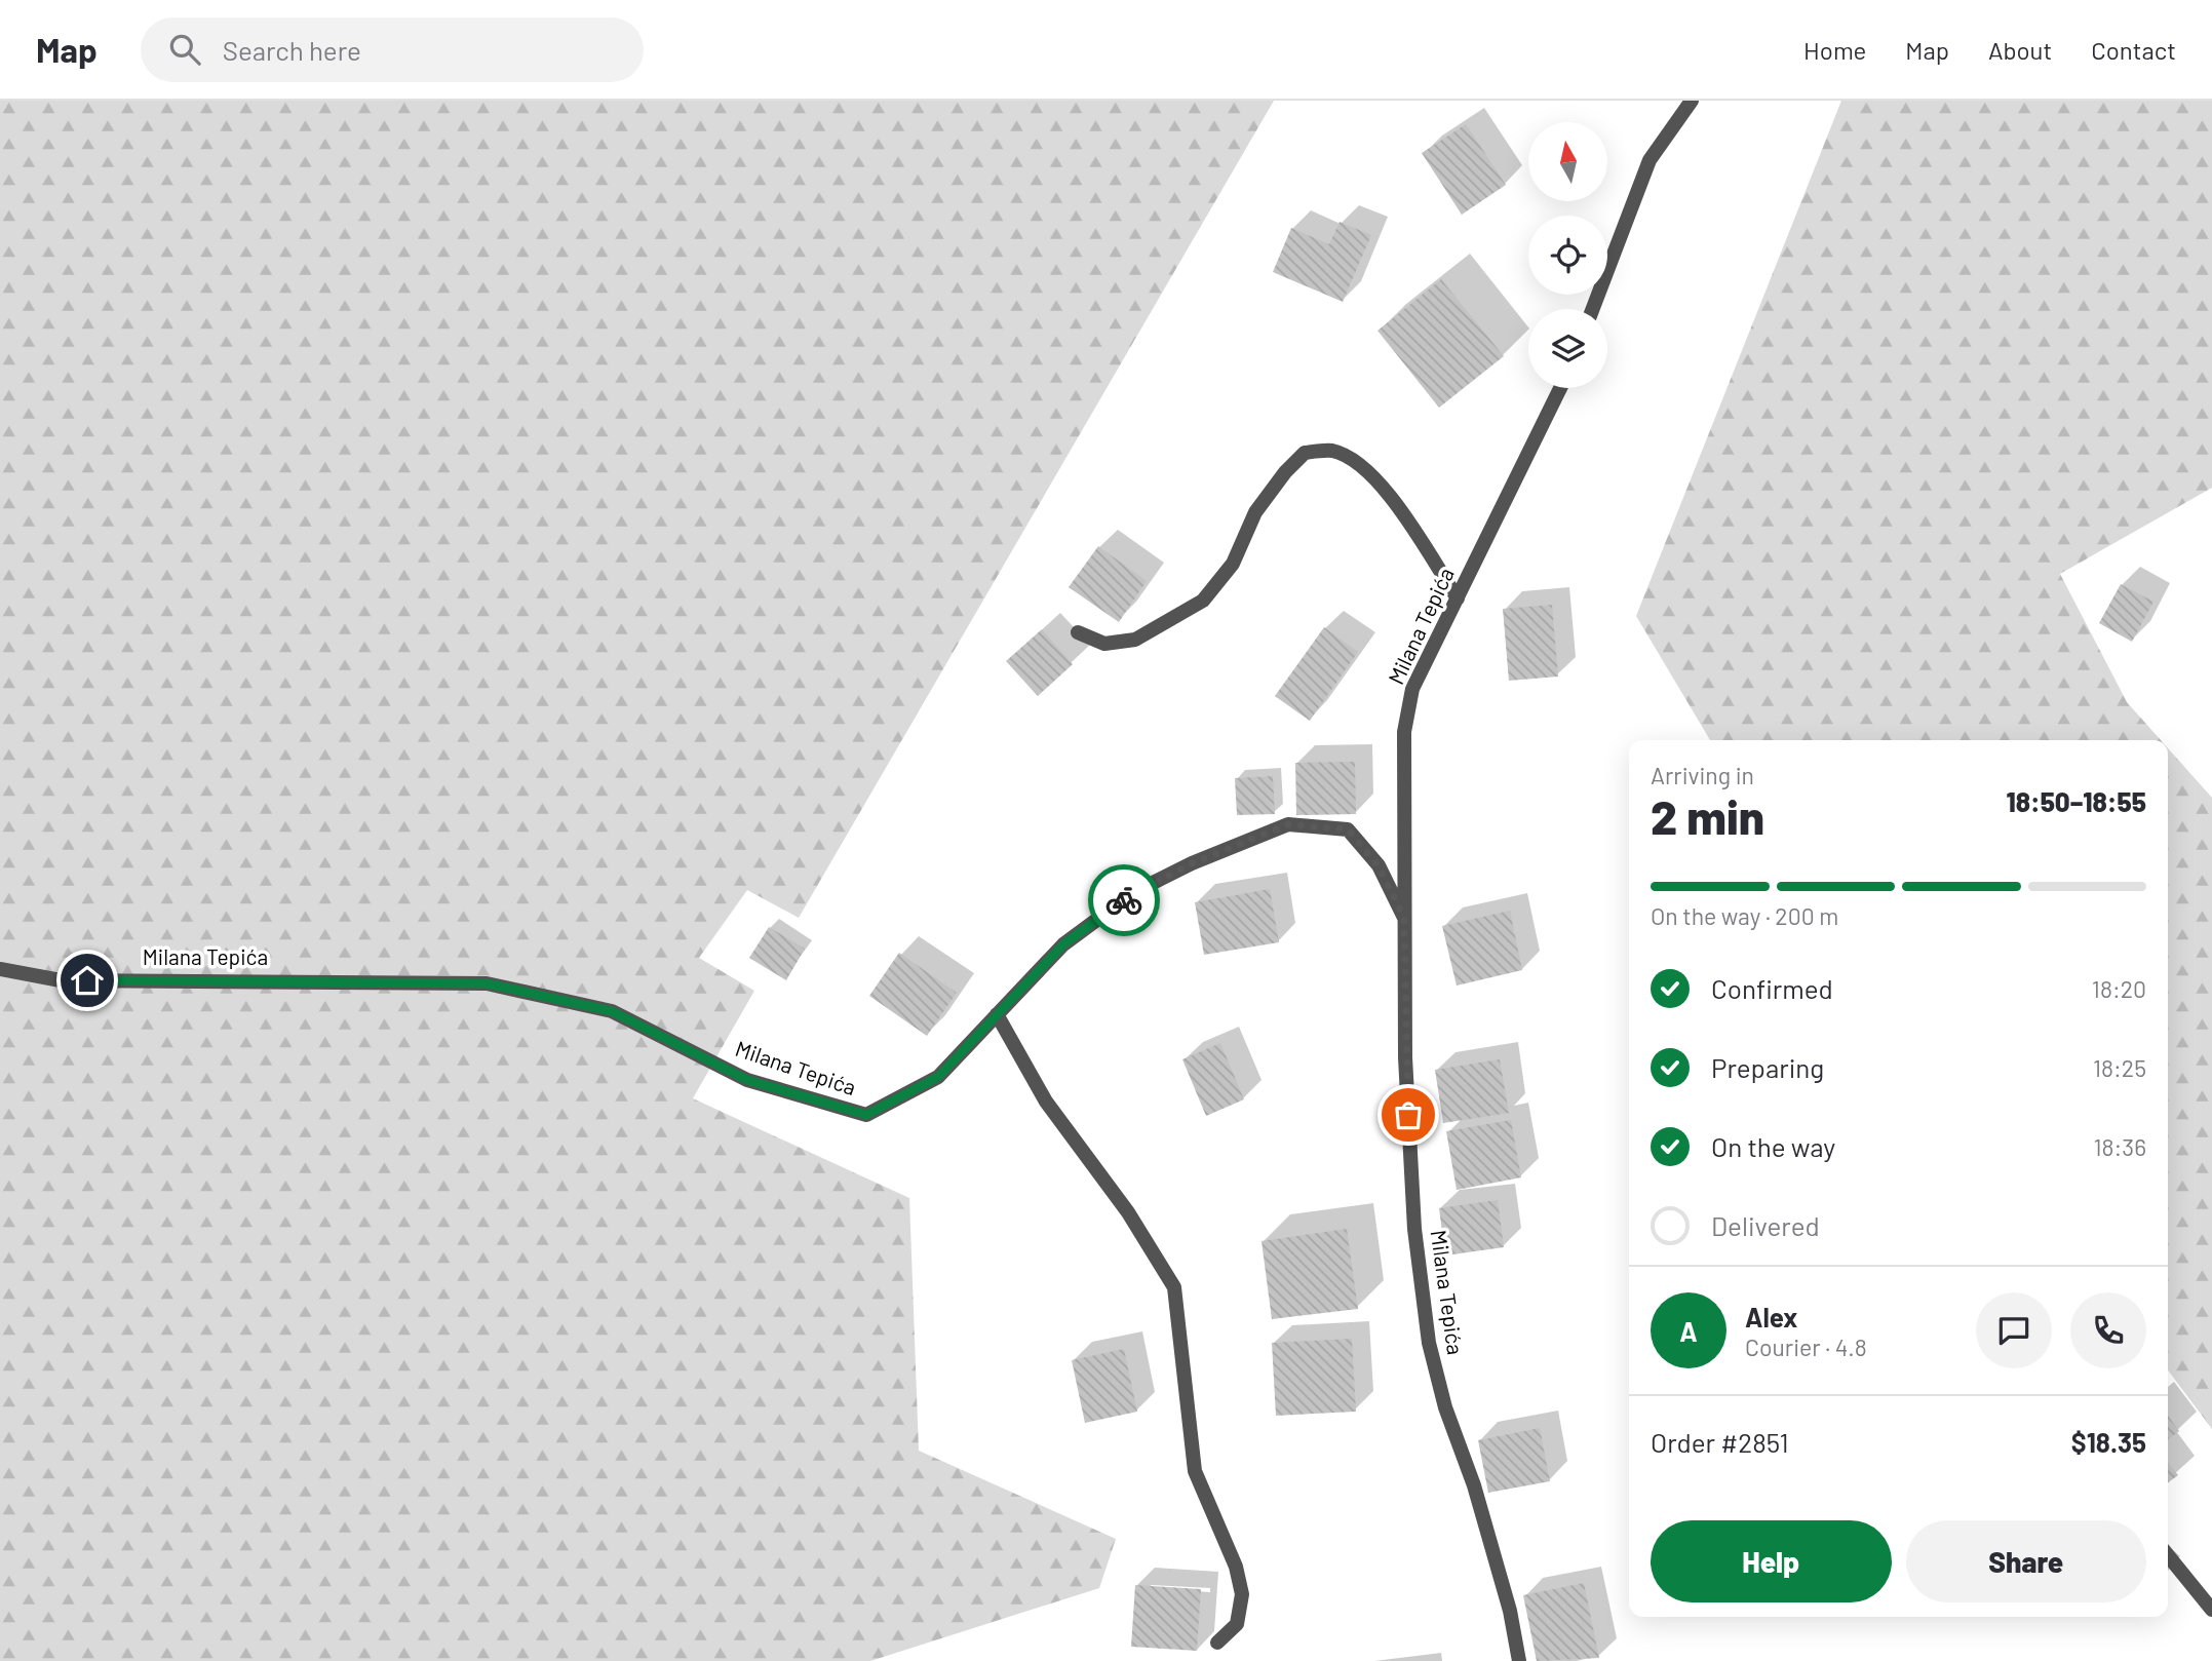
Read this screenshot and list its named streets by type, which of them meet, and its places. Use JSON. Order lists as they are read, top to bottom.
{
  "streets": {
    "street": ["Milana Tepića"]
  },
  "north": "top",
  "page": {
    "header": "Map",
    "search": "Search here",
    "nav": [
      "Home",
      "Map",
      "About",
      "Contact"
    ],
    "heading": ["2 min", "Arriving in", "18:50–18:55"],
    "panel": [
      "Alex",
      "Courier · 4.8",
      "Order #2851",
      "$18.35"
    ],
    "bar": "On the way · 200 m",
    "list": [
      ["Confirmed", "18:20"],
      ["Preparing", "18:25"],
      ["On the way", "18:36"],
      "Delivered"
    ],
    "round": "A",
    "buttons": ["Help", "Share"]
  }
}
